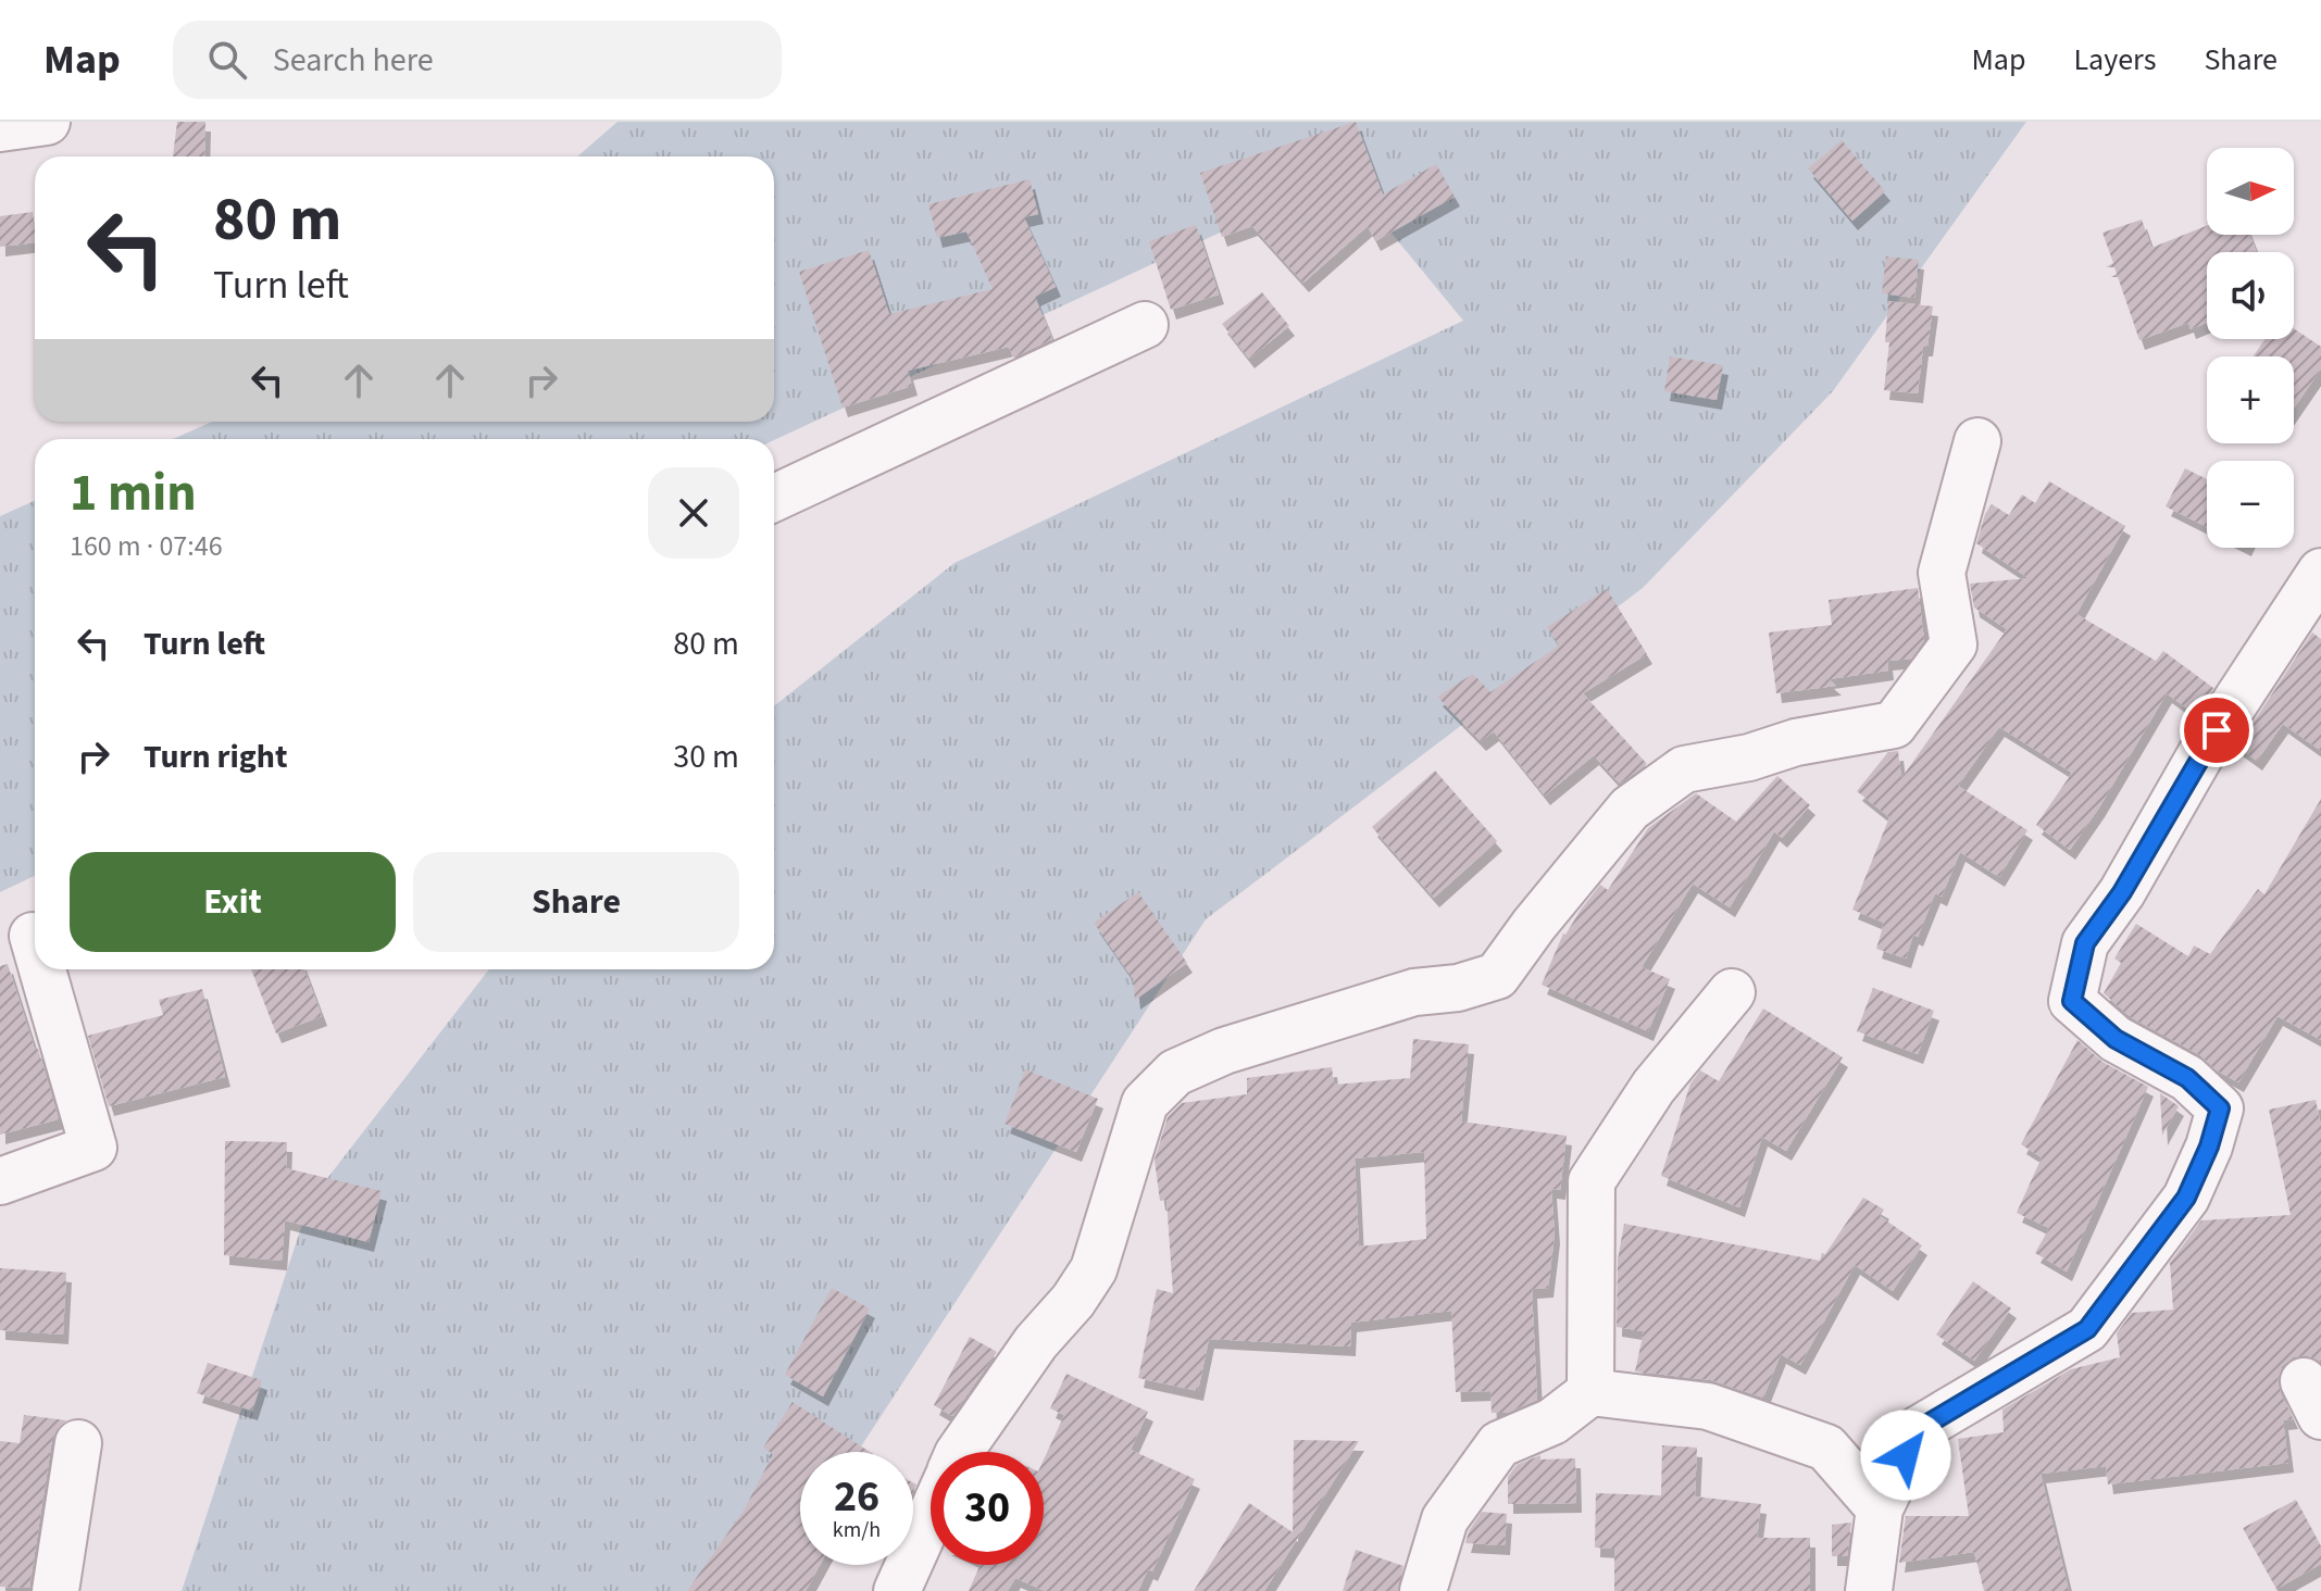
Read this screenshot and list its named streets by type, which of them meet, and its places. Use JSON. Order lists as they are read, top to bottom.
{
  "north": "right",
  "page": {
    "header": "Map",
    "search": "Search here",
    "nav": ["Map", "Layers", "Share"],
    "map_buttons": ["+", "−"],
    "turn": ["80 m", "Turn left"],
    "heading": ["1 min", "160 m · 07:46"],
    "list": [
      {
        "name": "Turn left",
        "value": "80 m"
      },
      {
        "name": "Turn right",
        "value": "30 m"
      }
    ],
    "buttons": ["Exit", "Share"],
    "speed": "26 km/h",
    "limit": "30"
  }
}
